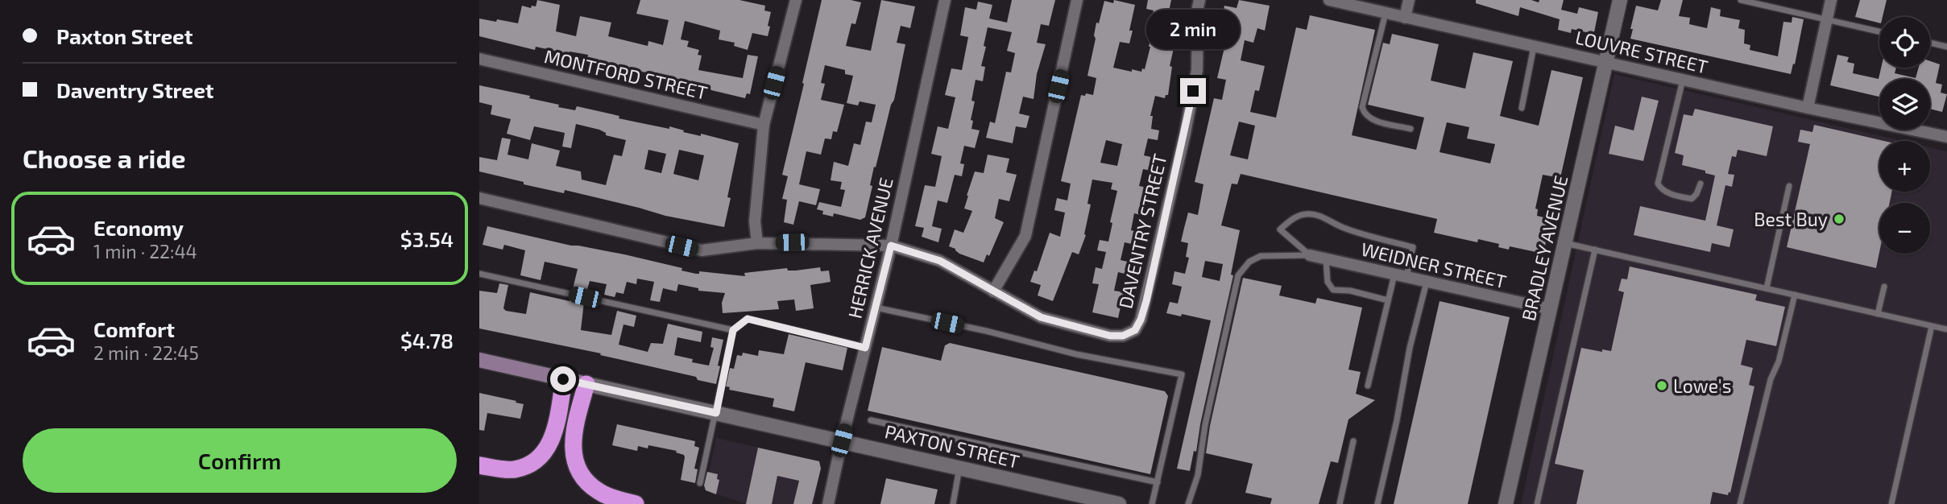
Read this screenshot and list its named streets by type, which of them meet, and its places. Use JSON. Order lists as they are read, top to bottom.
{
  "streets": {
    "main road": ["PAXTON STREET"],
    "street": [
      "LOUVRE STREET",
      "MONTFORD STREET",
      "DAVENTRY STREET",
      "HERRICK AVENUE",
      "BRADLEY AVENUE",
      "WEIDNER STREET"
    ]
  },
  "crossings": [
    ["LOUVRE STREET", "BRADLEY AVENUE"],
    ["DAVENTRY STREET", "HERRICK AVENUE"],
    ["HERRICK AVENUE", "PAXTON STREET"],
    ["BRADLEY AVENUE", "WEIDNER STREET"]
  ],
  "places": ["Best Buy", "Lowe's"],
  "page": {
    "banner": ["Paxton Street", "Daventry Street"],
    "bubble": "2 min",
    "map_buttons": ["+", "−"],
    "heading": "Choose a ride",
    "list": [
      {
        "name": "Economy",
        "note": "1 min · 22:44",
        "value": "$3.54"
      },
      {
        "name": "Comfort",
        "note": "2 min · 22:45",
        "value": "$4.78"
      }
    ],
    "buttons": "Confirm"
  }
}
